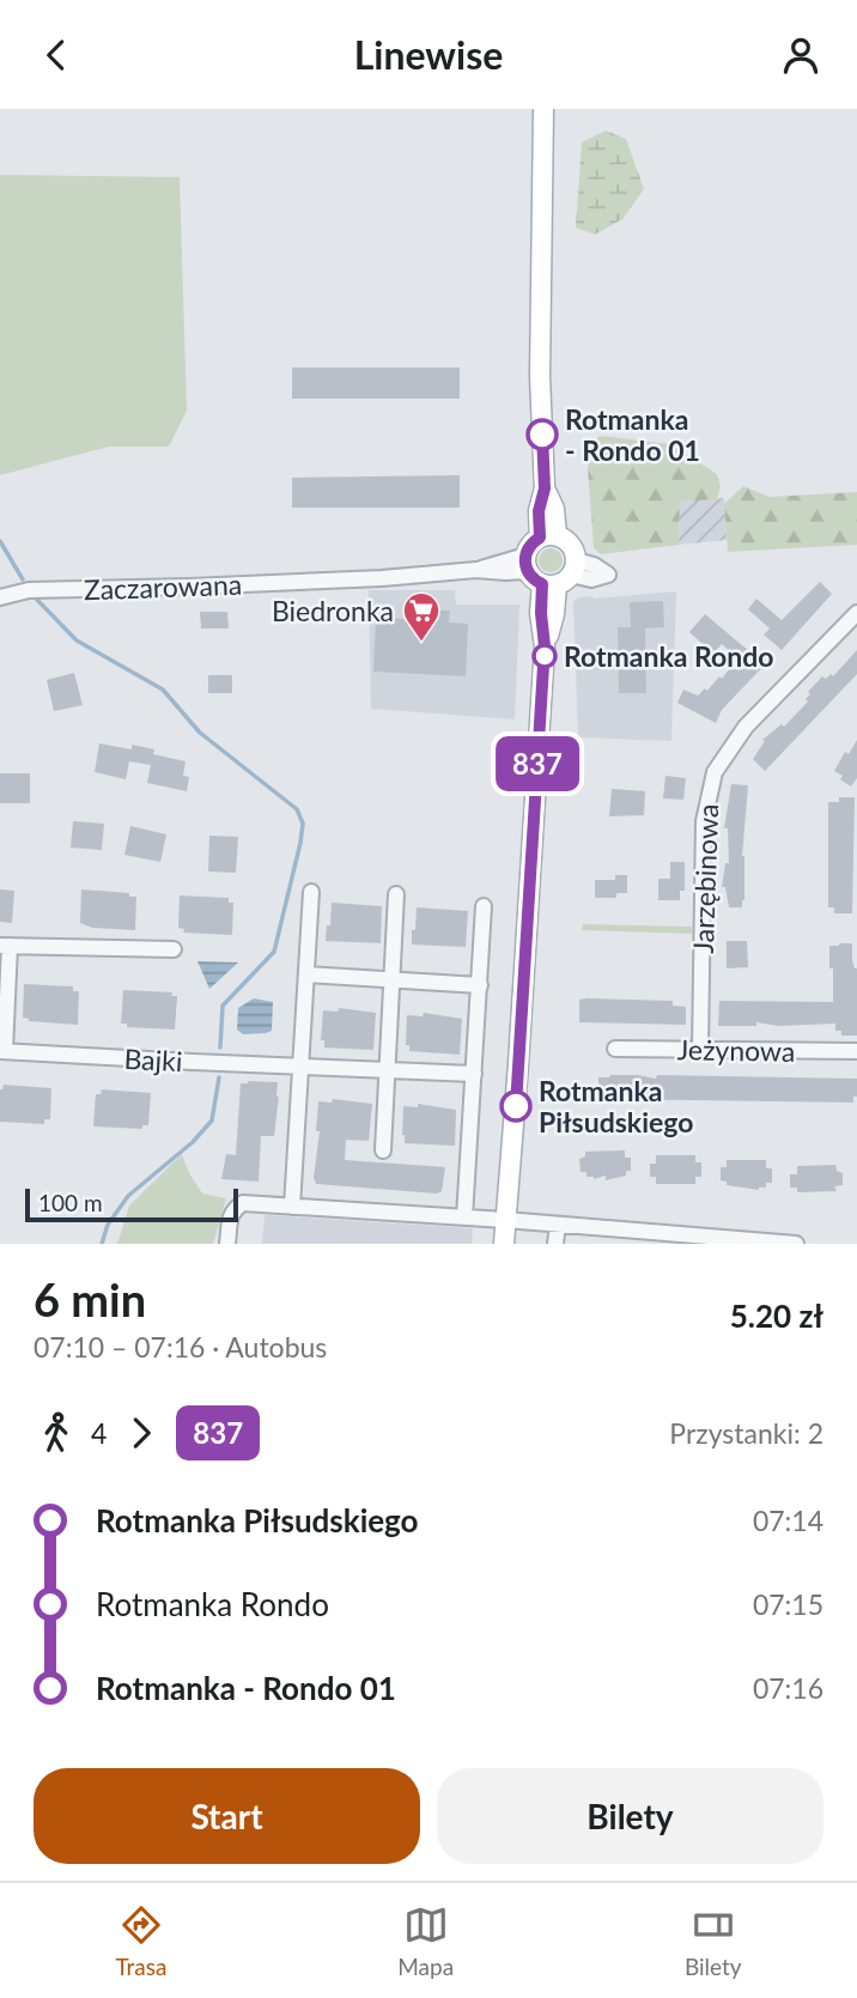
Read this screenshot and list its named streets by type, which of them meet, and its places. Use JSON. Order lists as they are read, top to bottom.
{
  "streets": {
    "street": [
      "Zaczarowana",
      "Jarzębinowa",
      "Jeżynowa",
      "Bajki"
    ]
  },
  "crossings": [
    ["Jarzębinowa", "Jeżynowa"]
  ],
  "places": {
    "other": ["Rotmanka - Rondo 01", "Rotmanka Rondo", "Rotmanka Piłsudskiego"],
    "supermarket": ["Biedronka"]
  },
  "lines": ["bus line 837"],
  "scale_bar": "100 m",
  "page": {
    "header": "Linewise",
    "on_map": "837",
    "scale": "100 m",
    "heading": ["6 min", "07:10 – 07:16 · Autobus", "5.20 zł"],
    "legs": ["4", "837", "Przystanki: 2"],
    "list": [
      {
        "name": "Rotmanka Piłsudskiego",
        "value": "07:14"
      },
      {
        "name": "Rotmanka Rondo",
        "value": "07:15"
      },
      {
        "name": "Rotmanka - Rondo 01",
        "value": "07:16"
      }
    ],
    "buttons": ["Start", "Bilety"],
    "tabs": ["Trasa", "Mapa", "Bilety"]
  }
}
